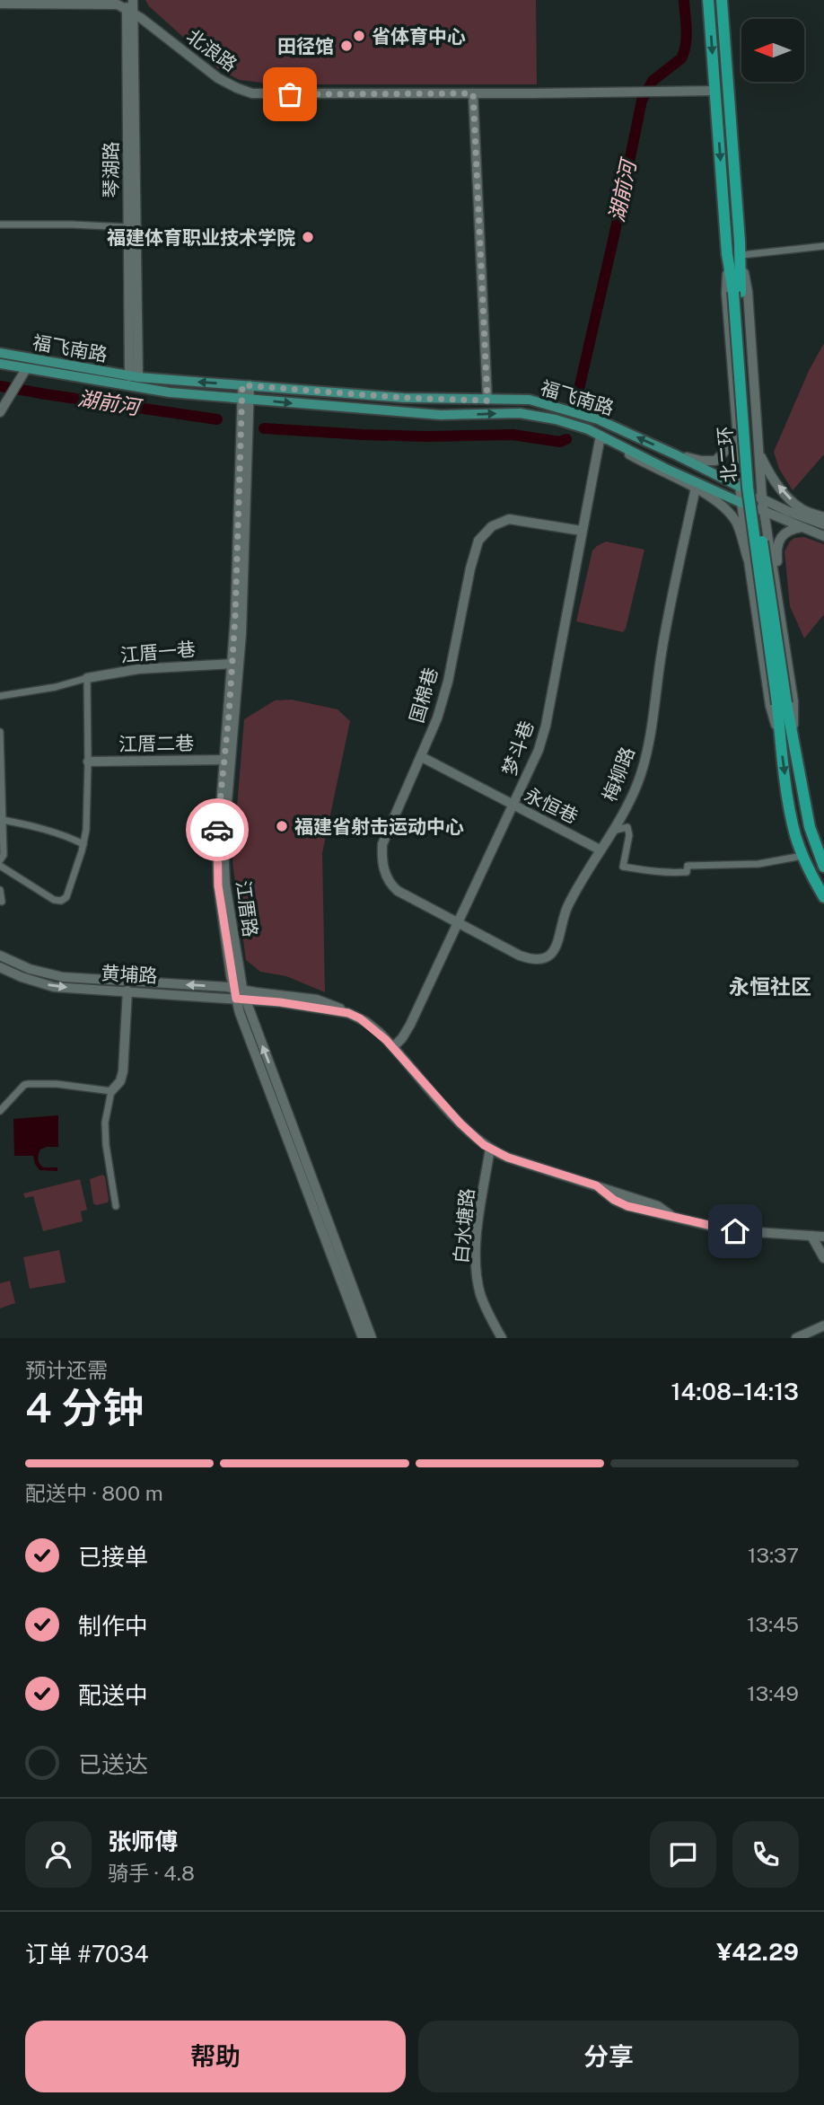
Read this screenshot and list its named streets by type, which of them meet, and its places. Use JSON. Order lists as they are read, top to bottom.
{
  "streets": {
    "highway": ["北二环"],
    "main road": [
      "北浪路",
      "琴湖路",
      "福飞南路",
      "江厝一巷",
      "国棉巷",
      "江厝二巷",
      "梦斗巷",
      "梅柳路",
      "永恒巷",
      "江厝路",
      "黄埔路",
      "白水塘路"
    ]
  },
  "crossings": [
    ["北浪路", "琴湖路"],
    ["北浪路", "北二环"],
    ["琴湖路", "福飞南路"],
    ["福飞南路", "梦斗巷"],
    ["福飞南路", "江厝路"],
    ["江厝一巷", "江厝路"],
    ["国棉巷", "梦斗巷"],
    ["国棉巷", "梅柳路"],
    ["国棉巷", "永恒巷"],
    ["江厝二巷", "江厝路"],
    ["梦斗巷", "梅柳路"],
    ["梦斗巷", "永恒巷"],
    ["梅柳路", "永恒巷"],
    ["江厝路", "黄埔路"]
  ],
  "districts": ["永恒社区"],
  "water": ["湖前河"],
  "places": [
    "省体育中心",
    "田径馆",
    "福建体育职业技术学院",
    "福建省射击运动中心"
  ],
  "north": "left",
  "page": {
    "heading": ["4 分钟", "预计还需", "14:08–14:13"],
    "panel": [
      "张师傅",
      "骑手 · 4.8",
      "订单 #7034",
      "¥42.29"
    ],
    "bar": "配送中 · 800 m",
    "list": [
      ["已接单", "13:37"],
      ["制作中", "13:45"],
      ["配送中", "13:49"],
      "已送达"
    ],
    "buttons": ["帮助", "分享"]
  }
}
